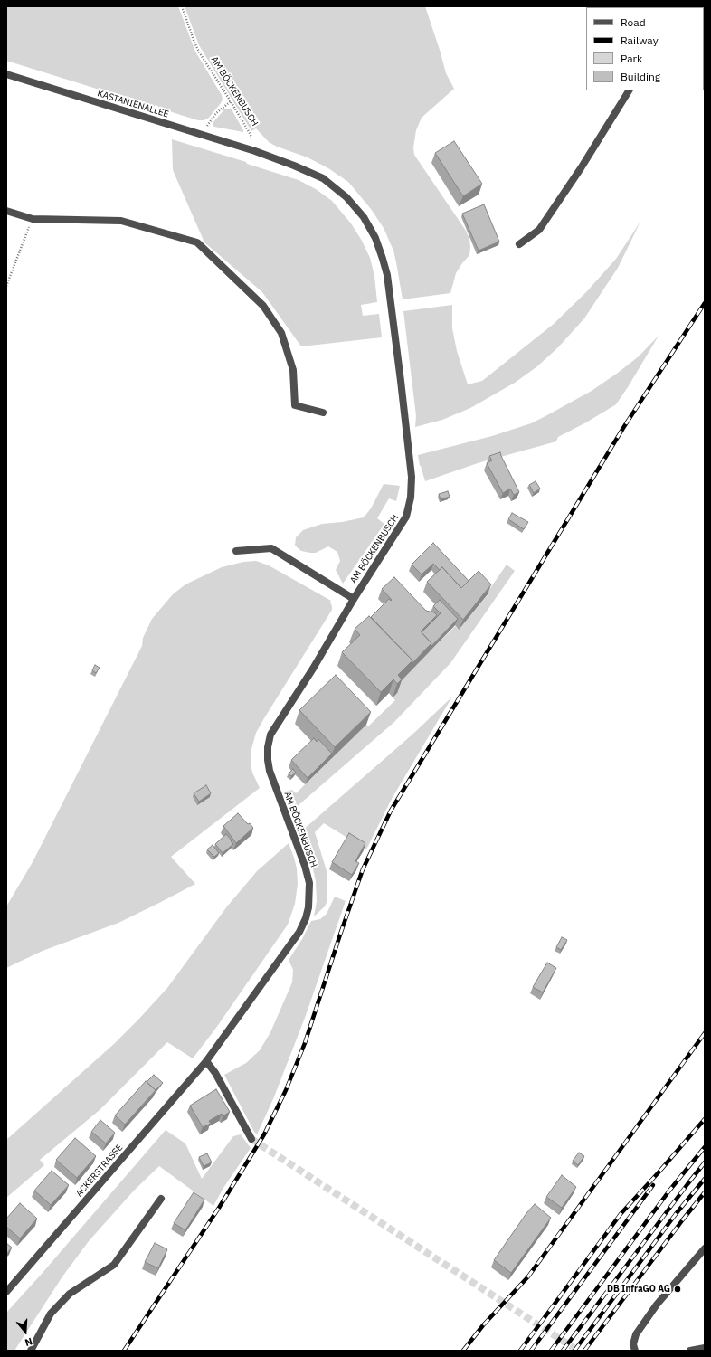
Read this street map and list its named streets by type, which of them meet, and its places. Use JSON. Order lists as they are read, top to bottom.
{
  "streets": {
    "street": ["AM BÖCKENBUSCH", "KASTANIENALLEE", "ACKERSTRASSE"]
  },
  "crossings": [
    ["AM BÖCKENBUSCH", "KASTANIENALLEE"],
    ["AM BÖCKENBUSCH", "ACKERSTRASSE"]
  ],
  "places": ["DB InfraGO AG"],
  "legend": [
    "Road",
    "Railway",
    "Park",
    "Building"
  ],
  "north": "bottom"
}
